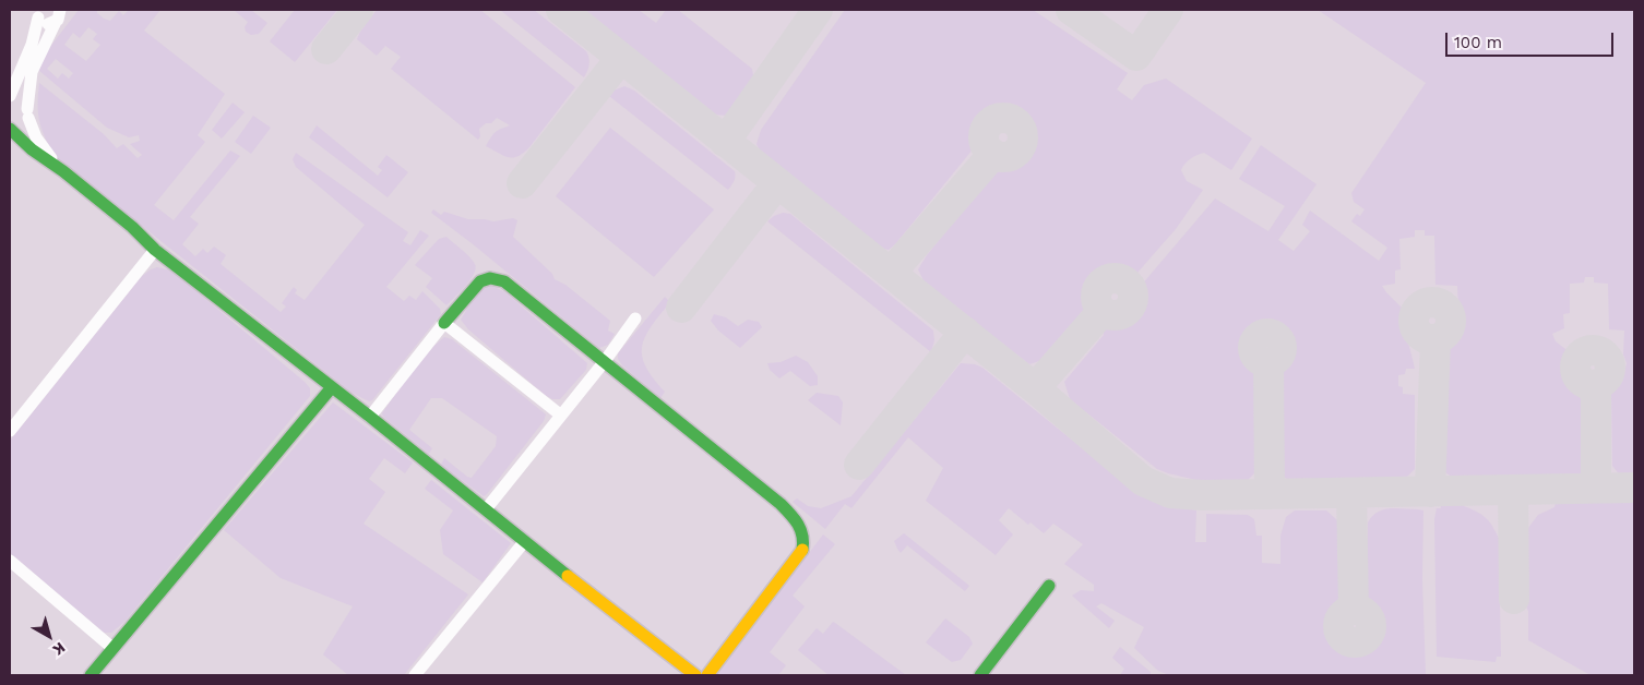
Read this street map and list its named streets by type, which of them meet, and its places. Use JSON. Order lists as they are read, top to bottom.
{
  "scale_bar": "100 m",
  "north": "bottom right"
}
